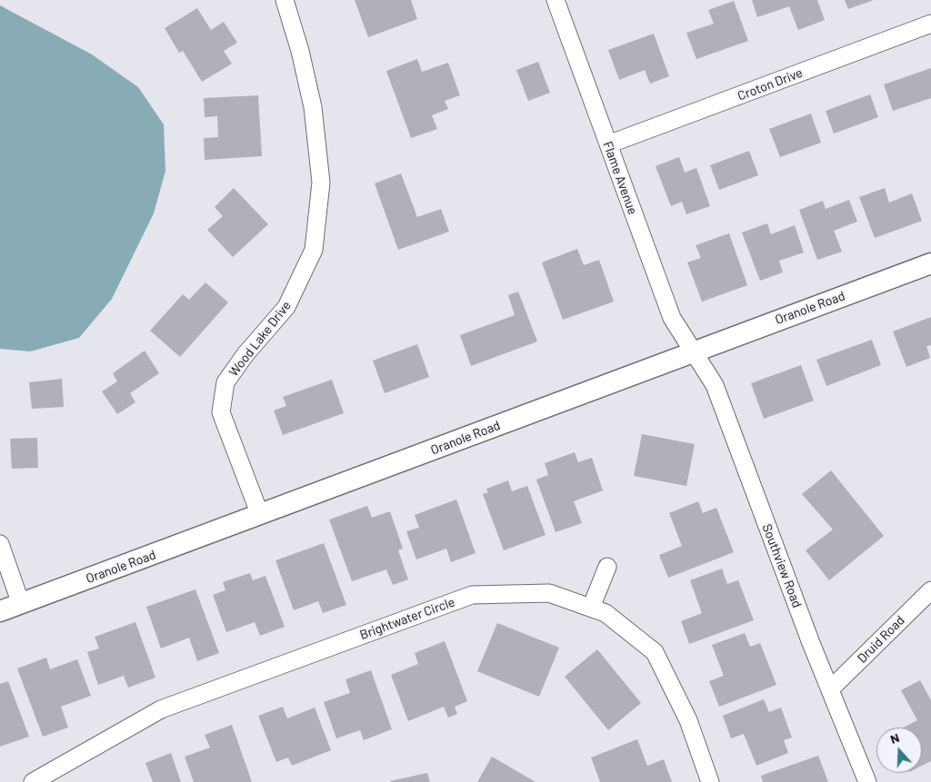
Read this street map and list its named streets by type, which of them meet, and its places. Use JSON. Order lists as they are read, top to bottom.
{
  "streets": {
    "street": [
      "Croton Drive",
      "Flame Avenue",
      "Oranole Road",
      "Wood Lake Drive",
      "Southview Road",
      "Brightwater Circle",
      "Druid Road"
    ]
  },
  "crossings": [
    ["Croton Drive", "Flame Avenue"],
    ["Flame Avenue", "Oranole Road"],
    ["Flame Avenue", "Southview Road"],
    ["Oranole Road", "Wood Lake Drive"],
    ["Oranole Road", "Southview Road"],
    ["Southview Road", "Druid Road"]
  ],
  "north": "top"
}
